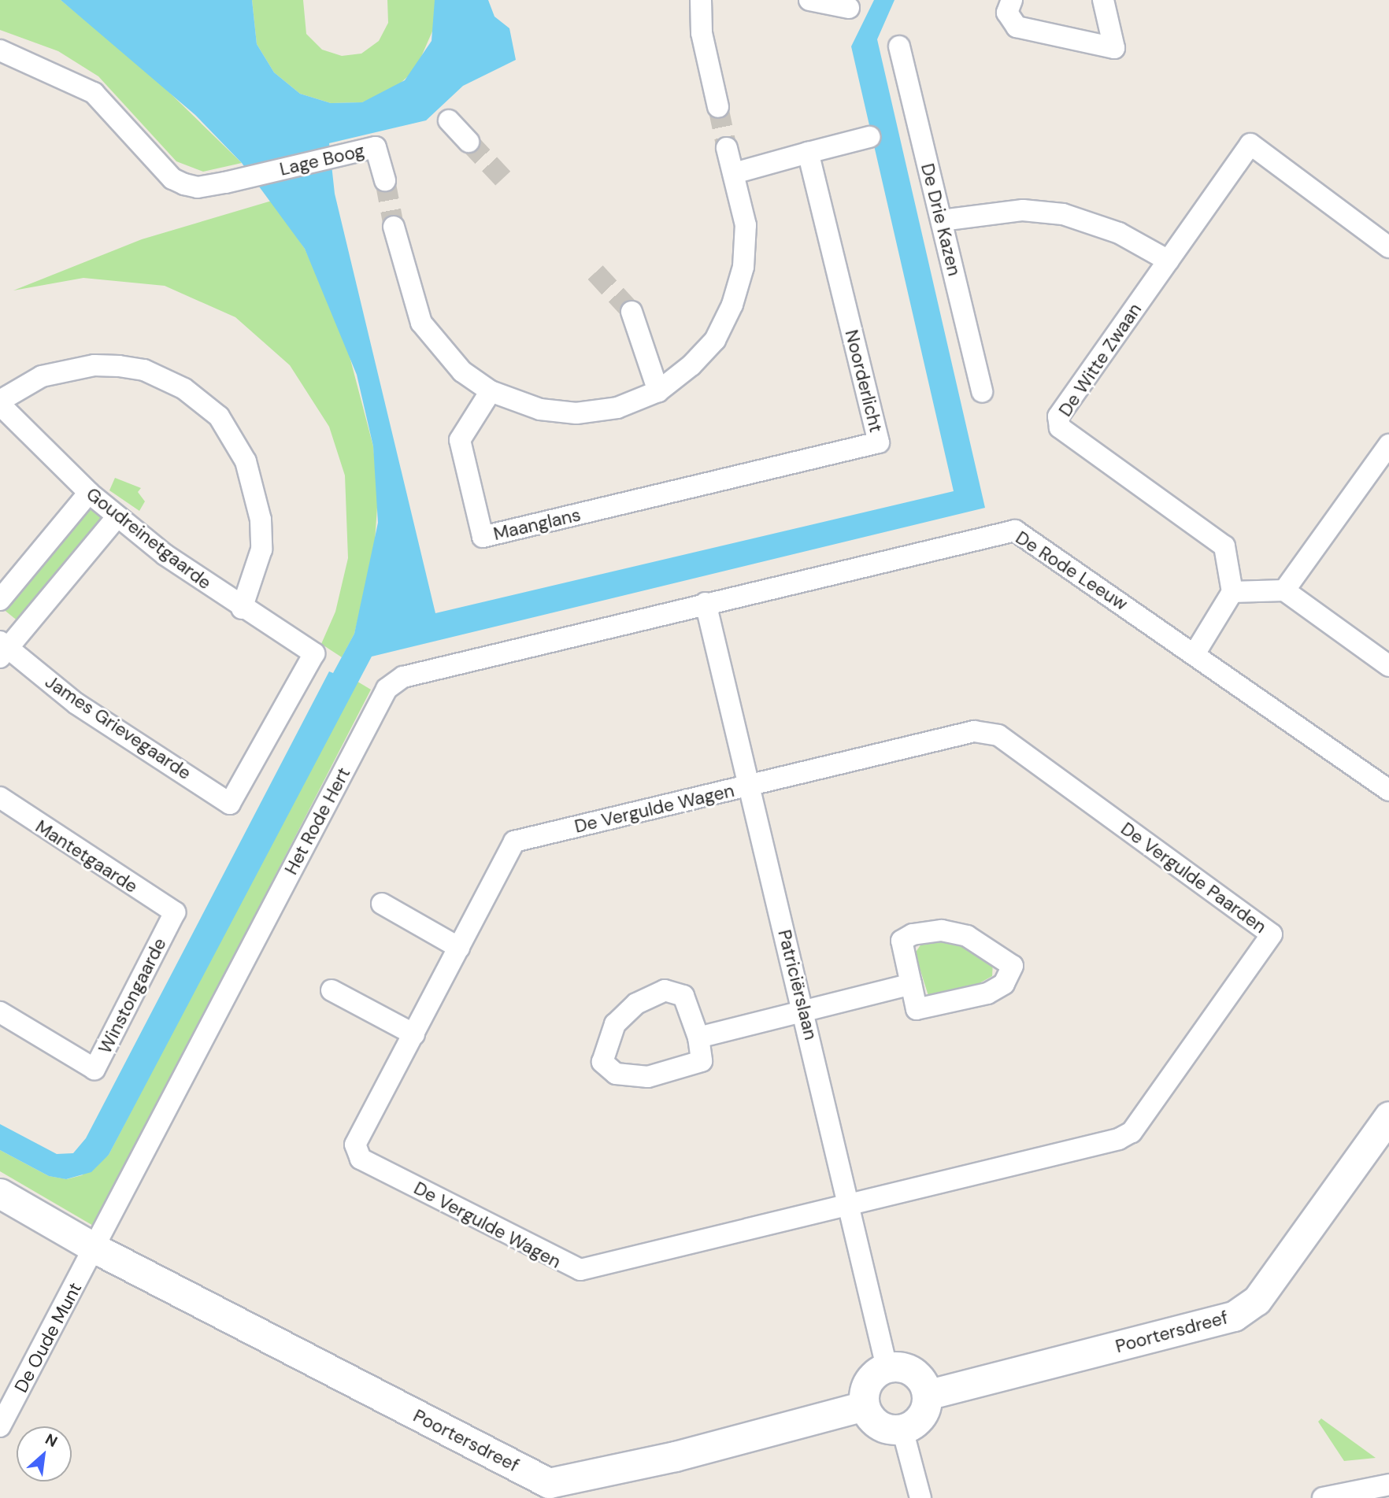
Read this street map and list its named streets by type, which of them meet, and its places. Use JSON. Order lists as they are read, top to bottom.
{
  "streets": {
    "street": [
      "Lage Boog",
      "De Drie Kazen",
      "De Witte Zwaan",
      "Noorderlicht",
      "Maanglans",
      "Goudreinetgaarde",
      "De Rode Leeuw",
      "James Grievegaarde",
      "De Vergulde Wagen",
      "Het Rode Hert",
      "Mantetgaarde",
      "De Vergulde Paarden",
      "Patriciërslaan",
      "Winstongaarde",
      "Poortersdreef",
      "De Oude Munt"
    ]
  },
  "crossings": [
    ["Noorderlicht", "Maanglans"],
    ["Goudreinetgaarde", "James Grievegaarde"],
    ["De Rode Leeuw", "Het Rode Hert"],
    ["De Rode Leeuw", "Patriciërslaan"],
    ["De Vergulde Wagen", "De Vergulde Paarden"],
    ["De Vergulde Wagen", "Patriciërslaan"],
    ["Het Rode Hert", "Patriciërslaan"],
    ["Het Rode Hert", "Poortersdreef"],
    ["Het Rode Hert", "De Oude Munt"],
    ["Mantetgaarde", "Winstongaarde"],
    ["De Vergulde Paarden", "Patriciërslaan"],
    ["Patriciërslaan", "Poortersdreef"],
    ["Poortersdreef", "De Oude Munt"]
  ],
  "north": "top right"
}
